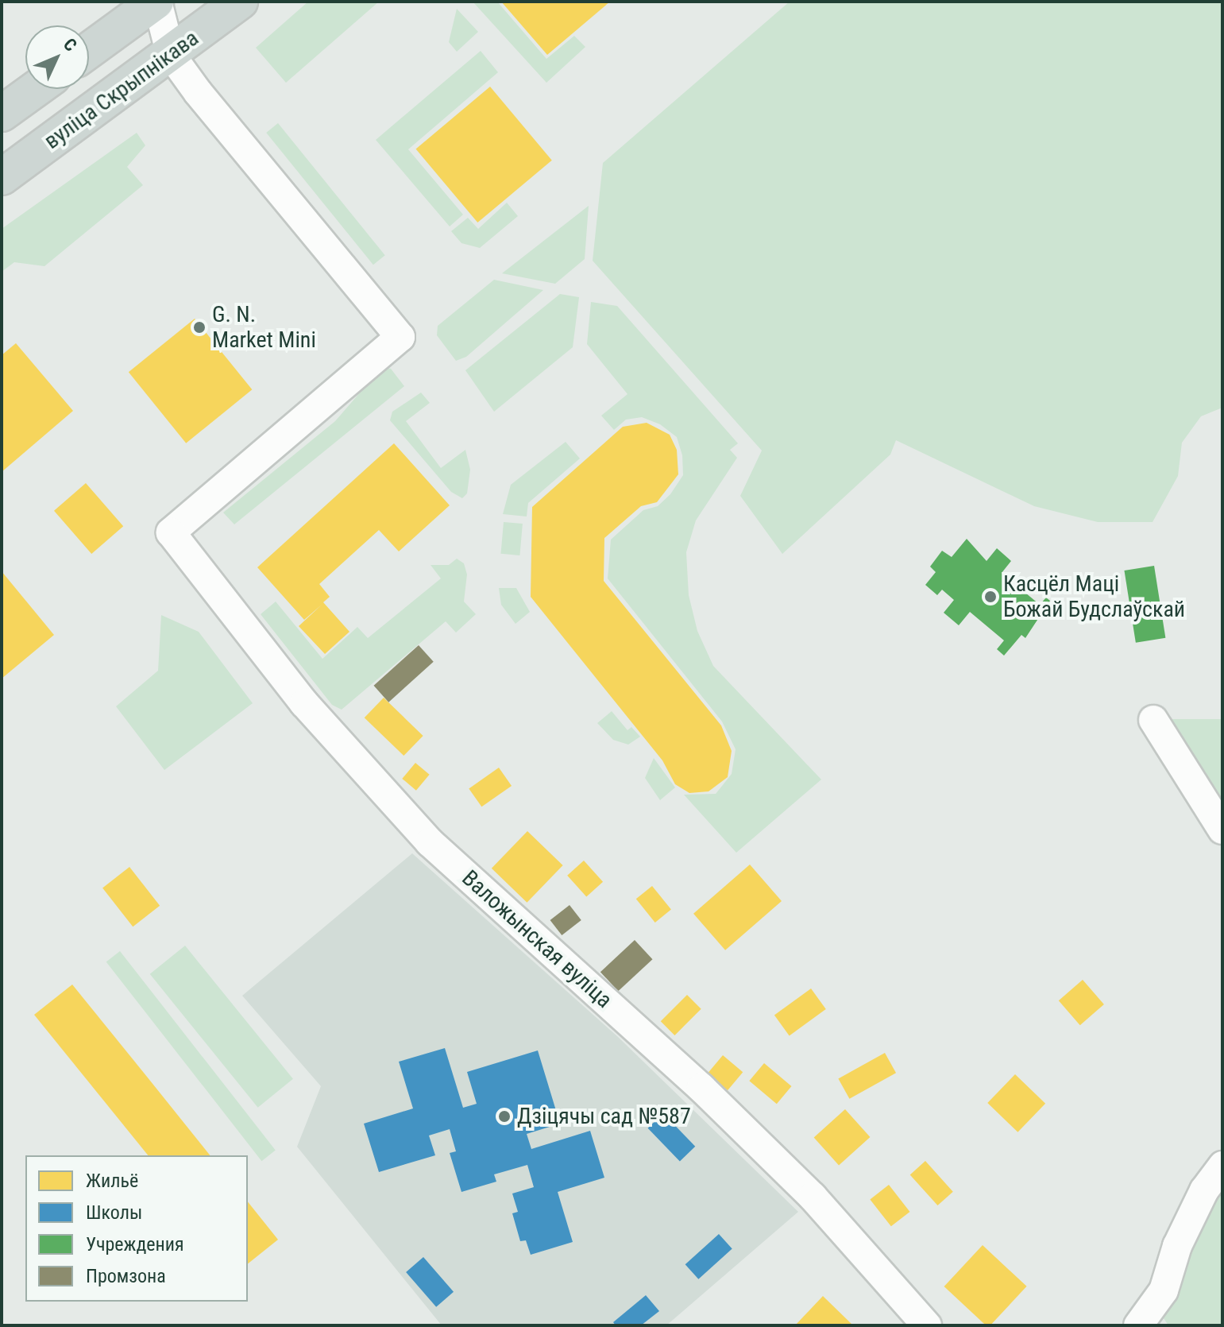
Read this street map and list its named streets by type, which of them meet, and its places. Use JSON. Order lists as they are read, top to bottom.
{
  "streets": {
    "main road": ["вуліца Скрыпнікава"],
    "street": ["Валожынская вуліца"]
  },
  "crossings": [
    ["вуліца Скрыпнікава", "Валожынская вуліца"]
  ],
  "places": ["G. N. Market Mini", "Касцёл Маці Божай Будслаўскай", "Дзіцячы сад №587"],
  "legend": [
    "Жильё",
    "Школы",
    "Учреждения",
    "Промзона"
  ],
  "north": "top right"
}
